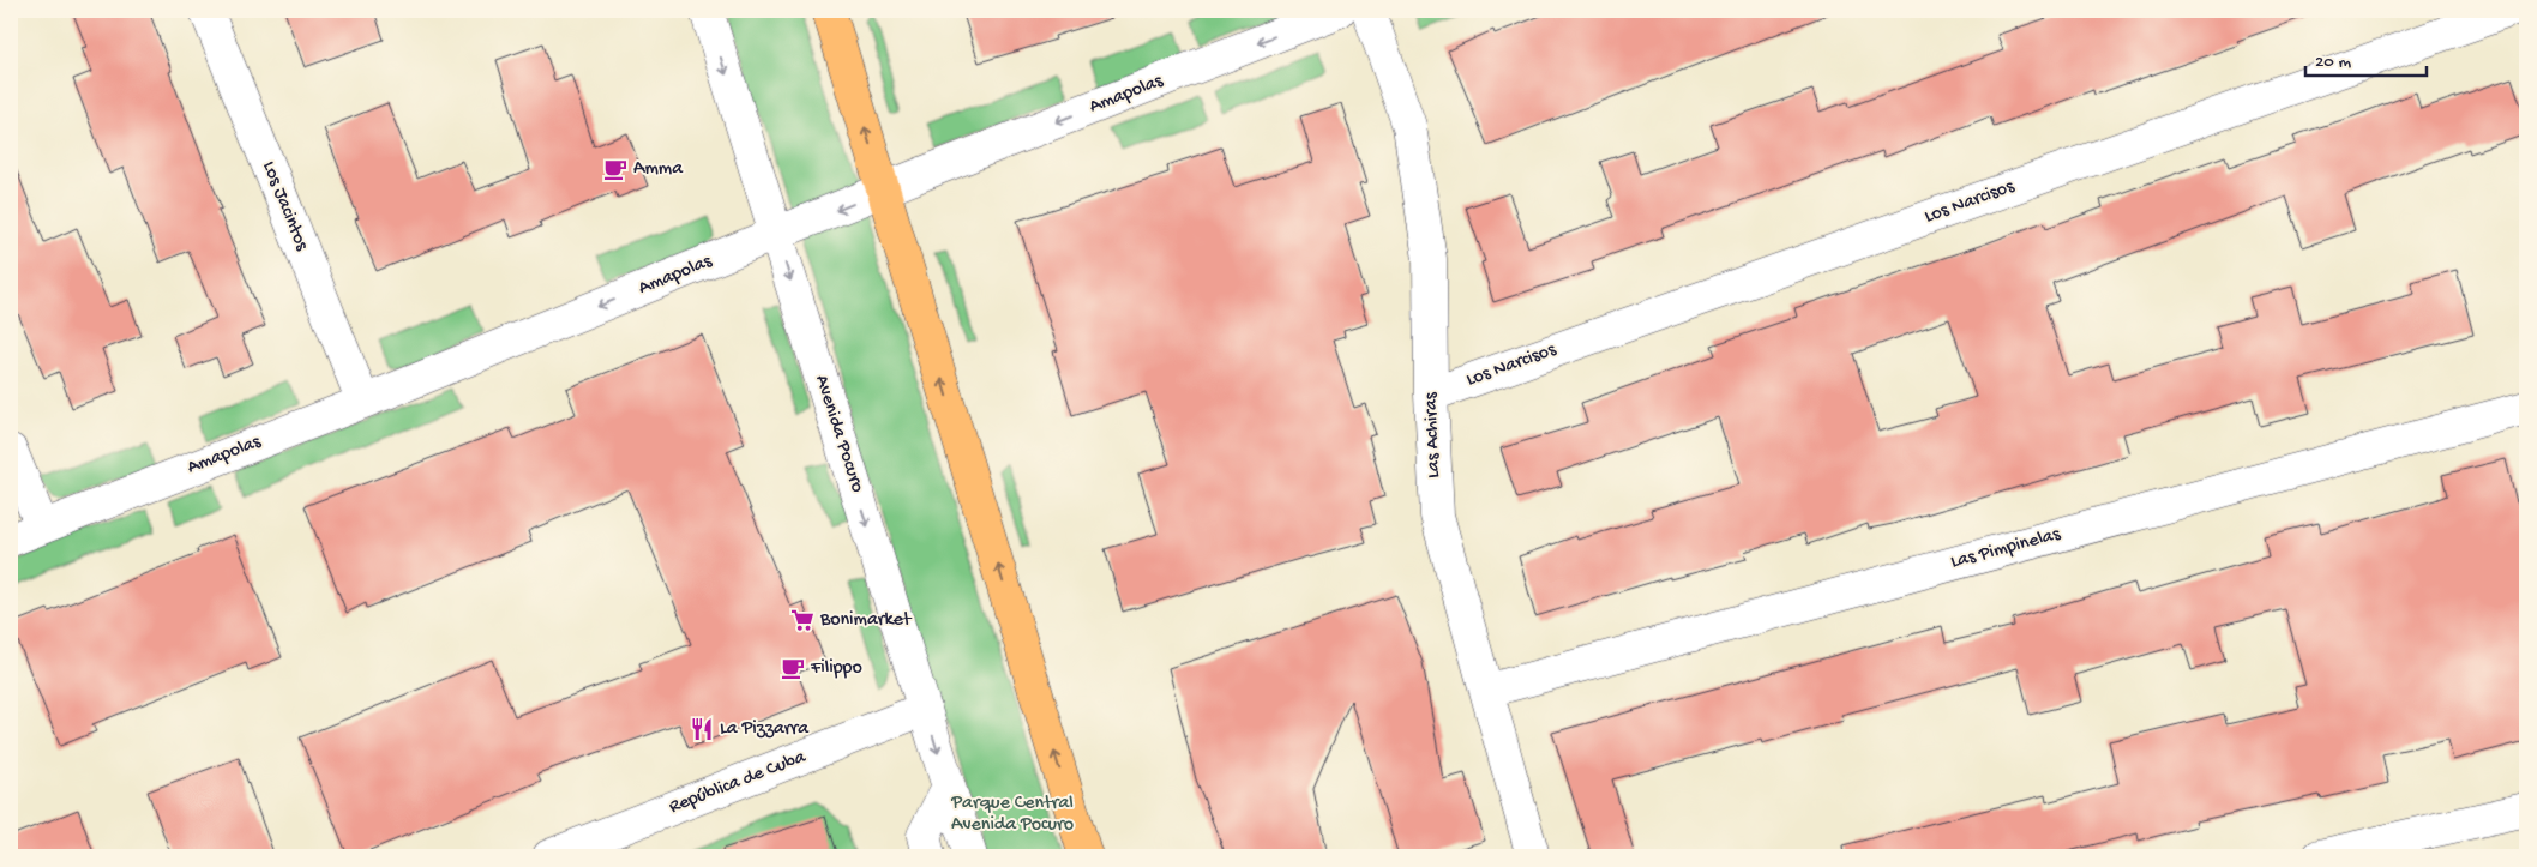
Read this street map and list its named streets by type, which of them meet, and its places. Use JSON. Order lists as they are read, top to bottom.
{
  "streets": {
    "street": [
      "Amapolas",
      "Los Narcisos",
      "Los Jacintos",
      "Avenida Pocuro",
      "Las Achiras",
      "Las Pimpinelas",
      "República de Cuba"
    ]
  },
  "crossings": [
    ["Amapolas", "Los Jacintos"],
    ["Amapolas", "Avenida Pocuro"],
    ["Los Narcisos", "Las Achiras"],
    ["Avenida Pocuro", "República de Cuba"],
    ["Las Achiras", "Las Pimpinelas"]
  ],
  "one_way": ["Amapolas", "Avenida Pocuro"],
  "parks": ["Parque Central Avenida Pocuro"],
  "places": {
    "cafe": ["Amma", "Filippo"],
    "supermarket": ["Bonimarket"],
    "restaurant": ["La Pizzarra"]
  },
  "scale_bar": "20 m"
}
